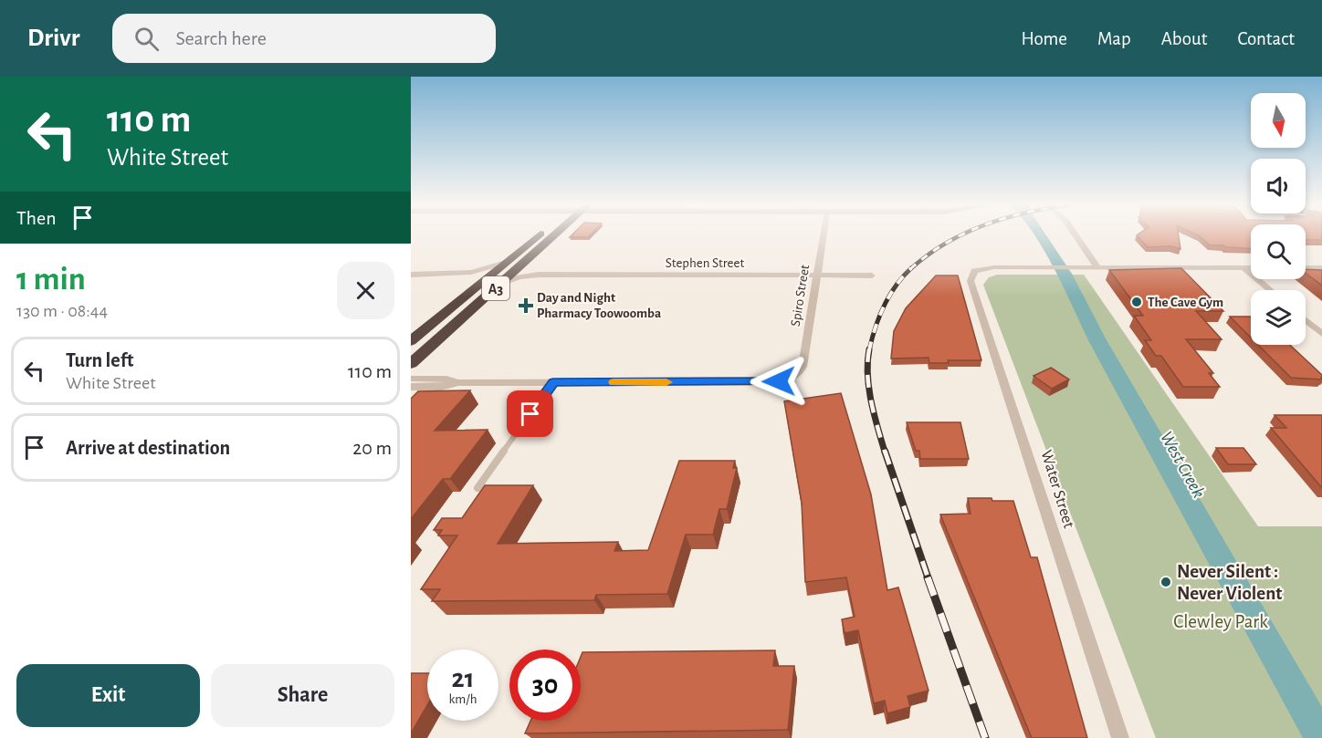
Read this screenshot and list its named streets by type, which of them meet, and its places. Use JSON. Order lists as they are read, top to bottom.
{
  "streets": {
    "highway": ["A3"],
    "street": ["Stephen Street", "Spiro Street", "Water Street"]
  },
  "crossings": [
    ["Stephen Street", "A3"],
    ["Stephen Street", "Spiro Street"]
  ],
  "water": ["West Creek"],
  "parks": ["Clewley Park"],
  "places": {
    "other": ["The Cave Gym", "Never Silent : Never Violent"],
    "health": ["Day and Night Pharmacy Toowoomba"]
  },
  "north": "bottom",
  "page": {
    "header": "Drivr",
    "search": "Search here",
    "nav": [
      "Home",
      "Map",
      "About",
      "Contact"
    ],
    "turn": ["110 m", "White Street"],
    "then": "Then",
    "heading": ["1 min", "130 m · 08:44"],
    "list": [
      {
        "name": "Turn left",
        "note": "White Street",
        "value": "110 m"
      },
      {
        "name": "Arrive at destination",
        "value": "20 m"
      }
    ],
    "speed": "21 km/h",
    "limit": "30",
    "buttons": ["Exit", "Share"]
  }
}
